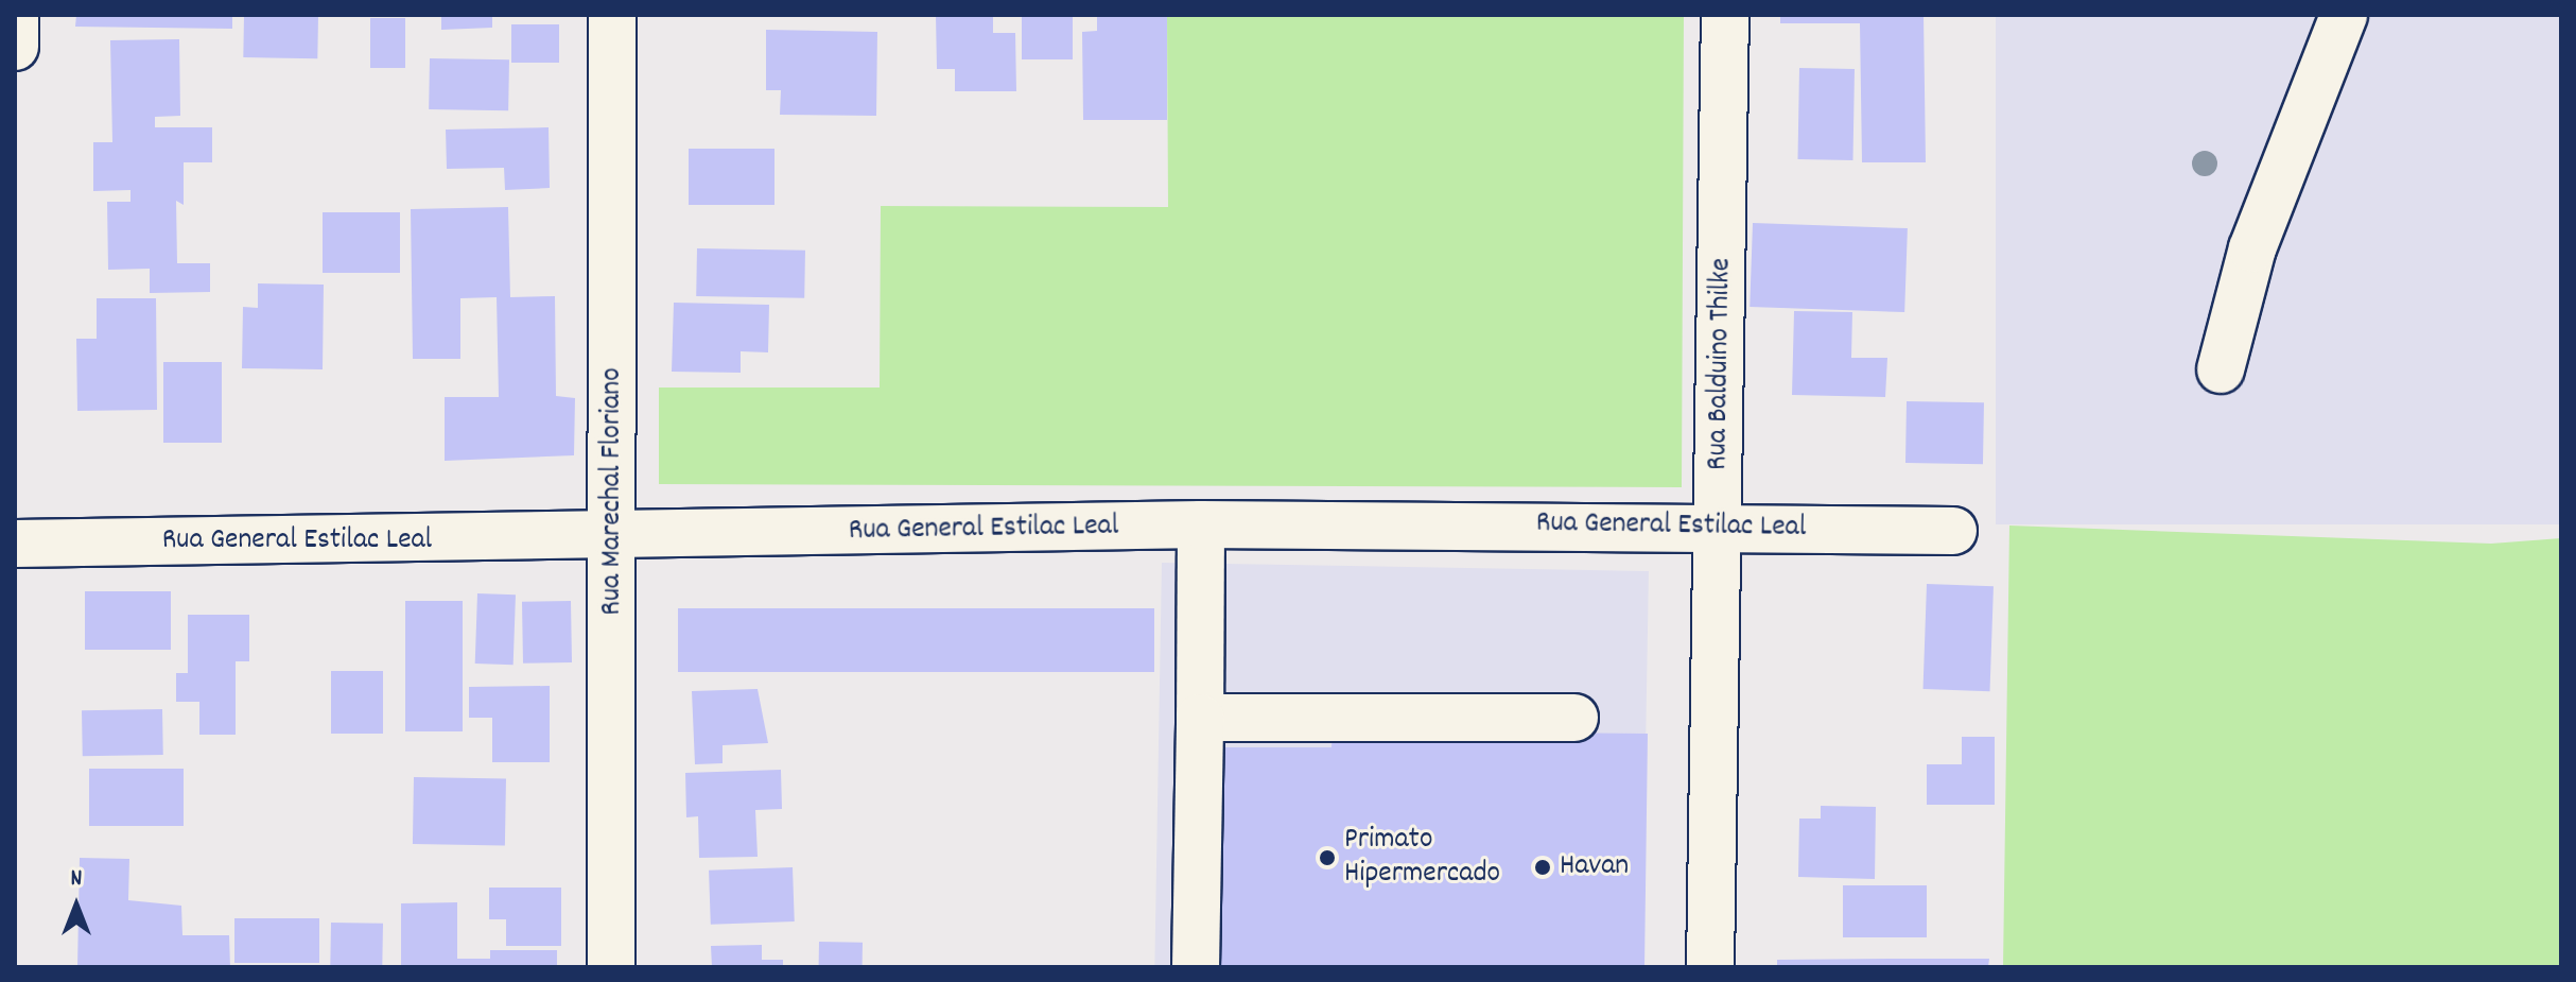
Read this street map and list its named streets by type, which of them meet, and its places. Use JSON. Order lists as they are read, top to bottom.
{
  "streets": {
    "street": ["Rua Balduino Thilke", "Rua Marechal Floriano", "Rua General Estilac Leal"]
  },
  "crossings": [
    ["Rua Balduino Thilke", "Rua General Estilac Leal"],
    ["Rua Marechal Floriano", "Rua General Estilac Leal"]
  ],
  "places": ["Primato Hipermercado", "Havan"],
  "north": "top"
}
